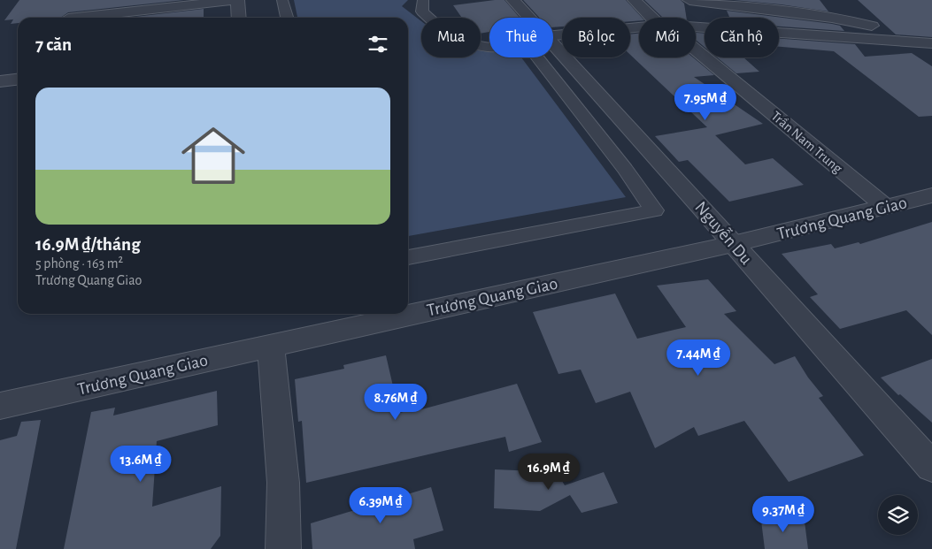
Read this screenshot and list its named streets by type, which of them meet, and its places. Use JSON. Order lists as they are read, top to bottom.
{
  "streets": {
    "street": ["Trần Nam Trung", "Trương Quang Giao", "Nguyễn Du"]
  },
  "crossings": [
    ["Trần Nam Trung", "Trương Quang Giao"],
    ["Trương Quang Giao", "Nguyễn Du"]
  ],
  "page": {
    "chip": [
      "Mua",
      "Thuê",
      "Bộ lọc",
      "Mới",
      "Căn hộ"
    ],
    "heading": "7 căn",
    "list": [
      {
        "name": "16.9M ₫/tháng",
        "note": "5 phòng · 163 m² · Trương Quang Giao"
      }
    ],
    "price": [
      "7.95M ₫",
      "7.44M ₫",
      "8.76M ₫",
      "13.6M ₫",
      "16.9M ₫",
      "6.39M ₫",
      "9.37M ₫"
    ]
  }
}
